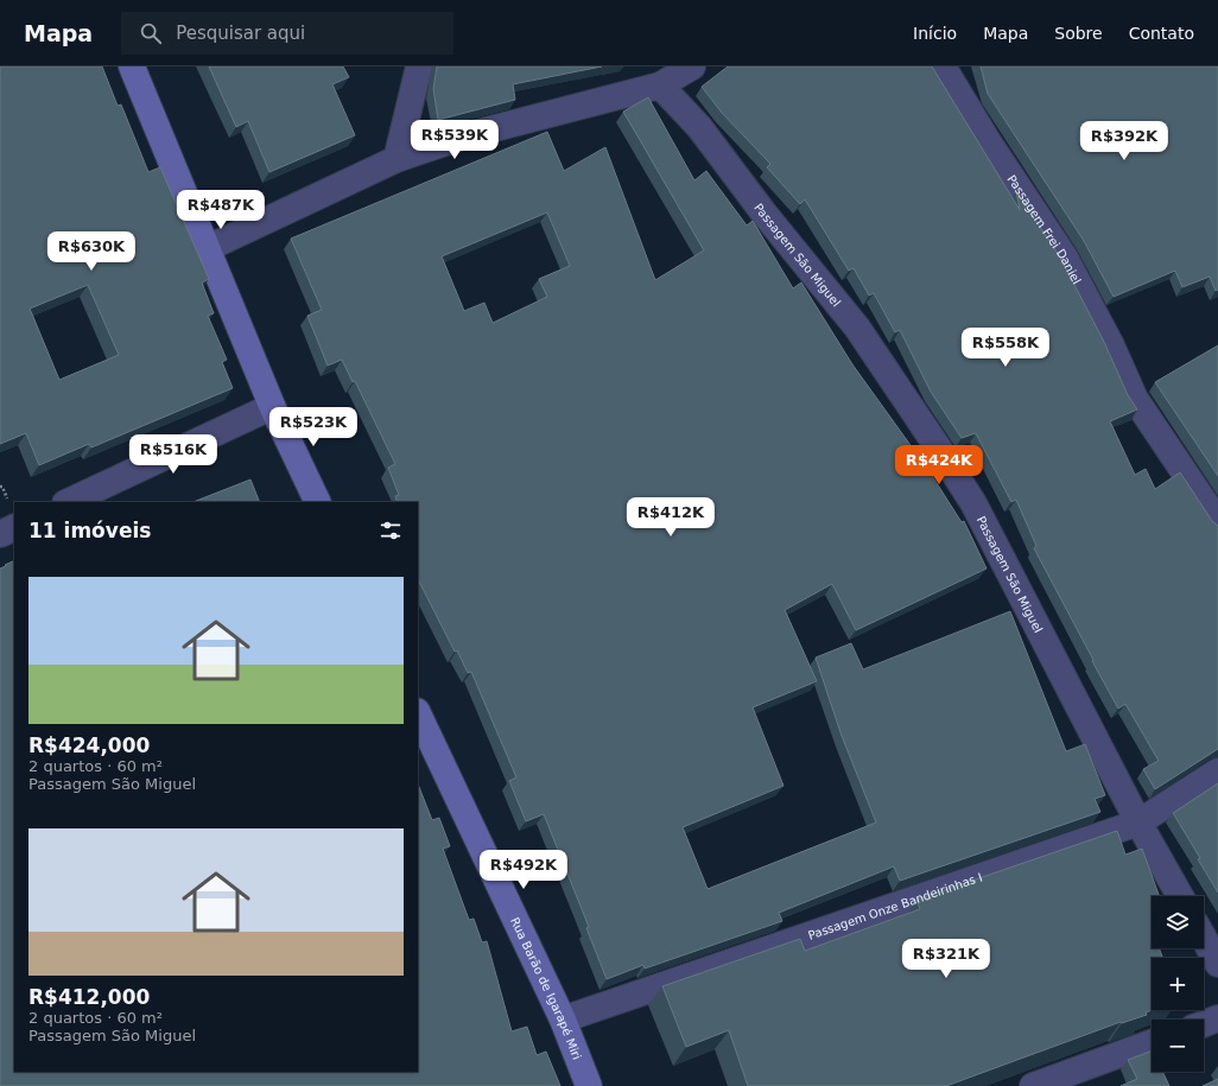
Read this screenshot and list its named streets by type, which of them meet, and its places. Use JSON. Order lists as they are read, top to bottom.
{
  "streets": {
    "main road": ["Rua Barão de Igarapé Miri"],
    "street": ["Passagem Frei Daniel", "Passagem São Miguel", "Passagem Onze Bandeirinhas I"]
  },
  "crossings": [
    ["Passagem São Miguel", "Passagem Onze Bandeirinhas I"],
    ["Passagem Onze Bandeirinhas I", "Rua Barão de Igarapé Miri"]
  ],
  "page": {
    "header": "Mapa",
    "search": "Pesquisar aqui",
    "nav": [
      "Início",
      "Mapa",
      "Sobre",
      "Contato"
    ],
    "price": [
      "R$539K",
      "R$392K",
      "R$487K",
      "R$630K",
      "R$558K",
      "R$523K",
      "R$516K",
      "R$424K",
      "R$412K",
      "R$492K",
      "R$321K"
    ],
    "heading": "11 imóveis",
    "list": [
      {
        "name": "R$424,000",
        "note": "2 quartos · 60 m² · Passagem São Miguel"
      },
      {
        "name": "R$412,000",
        "note": "2 quartos · 60 m² · Passagem São Miguel"
      }
    ],
    "map_buttons": ["+", "−"]
  }
}
